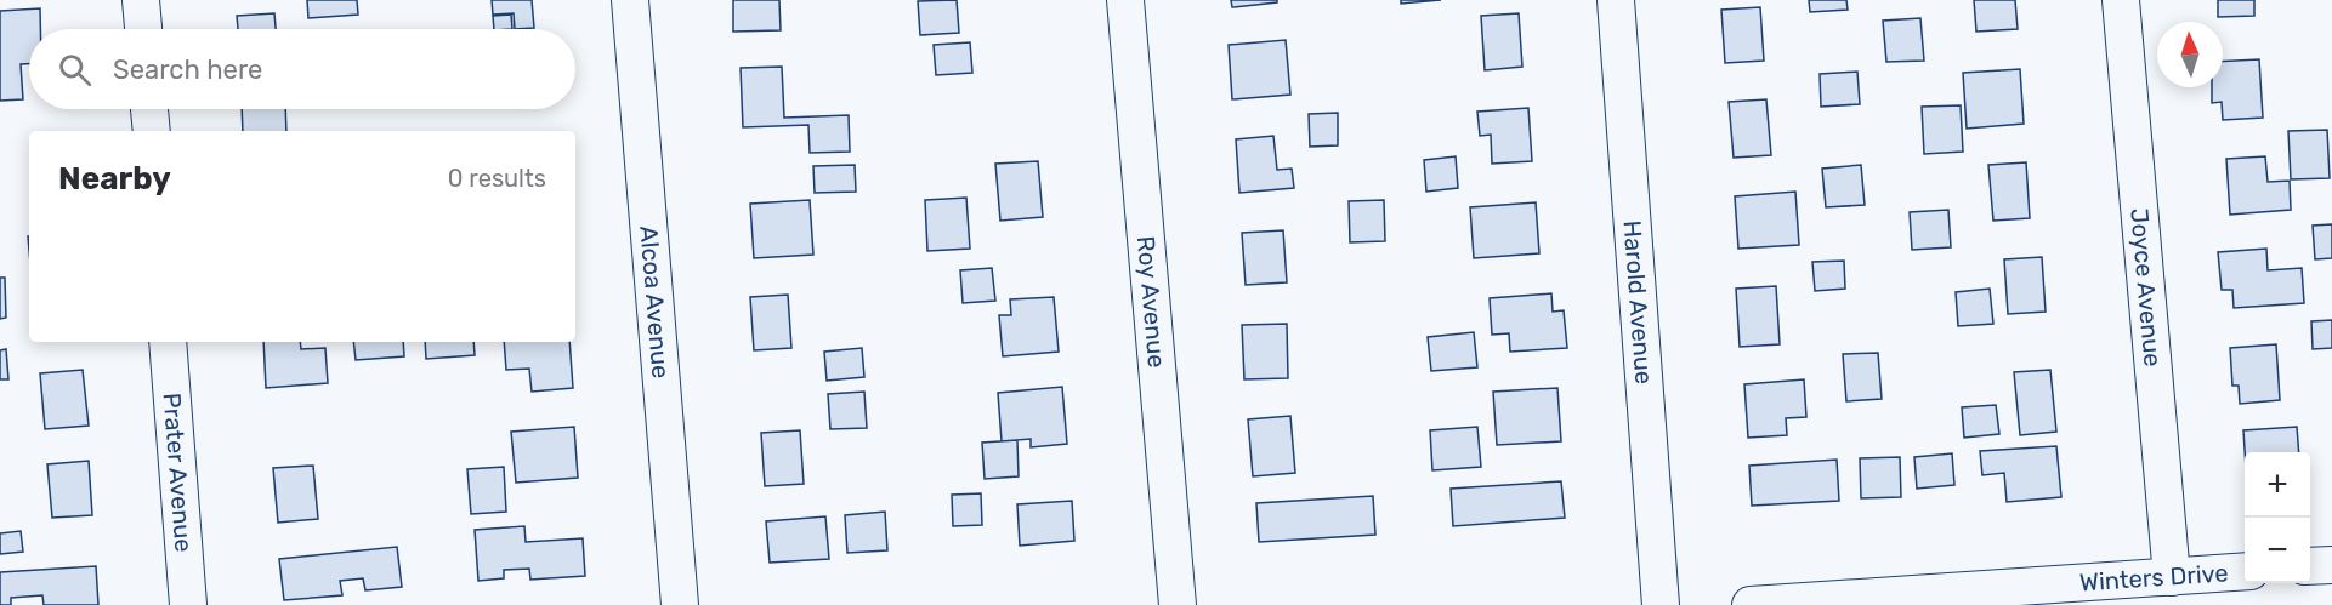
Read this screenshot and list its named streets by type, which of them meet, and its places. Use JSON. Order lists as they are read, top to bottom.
{
  "streets": {
    "street": [
      "Joyce Avenue",
      "Harold Avenue",
      "Alcoa Avenue",
      "Roy Avenue",
      "Prater Avenue",
      "Winters Drive"
    ]
  },
  "crossings": [
    ["Joyce Avenue", "Winters Drive"]
  ],
  "north": "top",
  "page": {
    "search": "Search here",
    "heading": ["Nearby", "0 results"],
    "map_buttons": ["+", "−"]
  }
}
